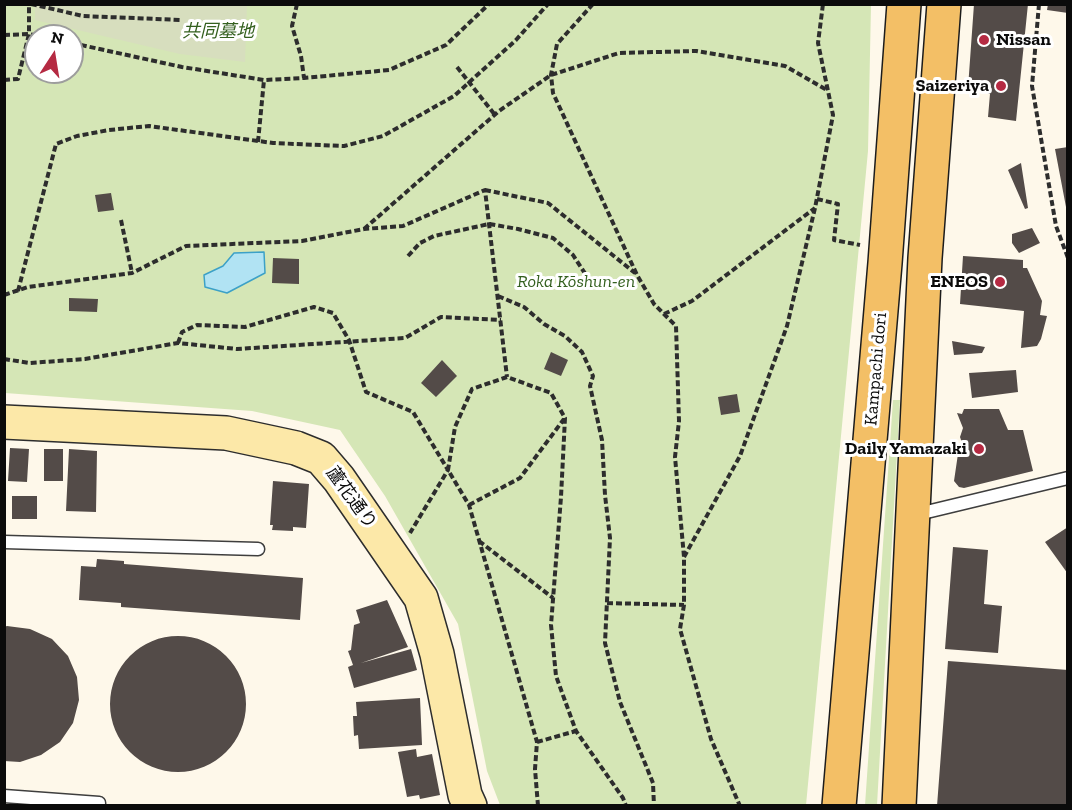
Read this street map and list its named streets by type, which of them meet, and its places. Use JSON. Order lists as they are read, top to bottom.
{
  "streets": {
    "main road": ["Kampachi dori"],
    "street": ["蘆花通り"]
  },
  "parks": ["共同墓地", "Roka Kōshun-en"],
  "places": [
    "Nissan",
    "Saizeriya",
    "ENEOS",
    "Daily Yamazaki"
  ],
  "north": "top"
}
